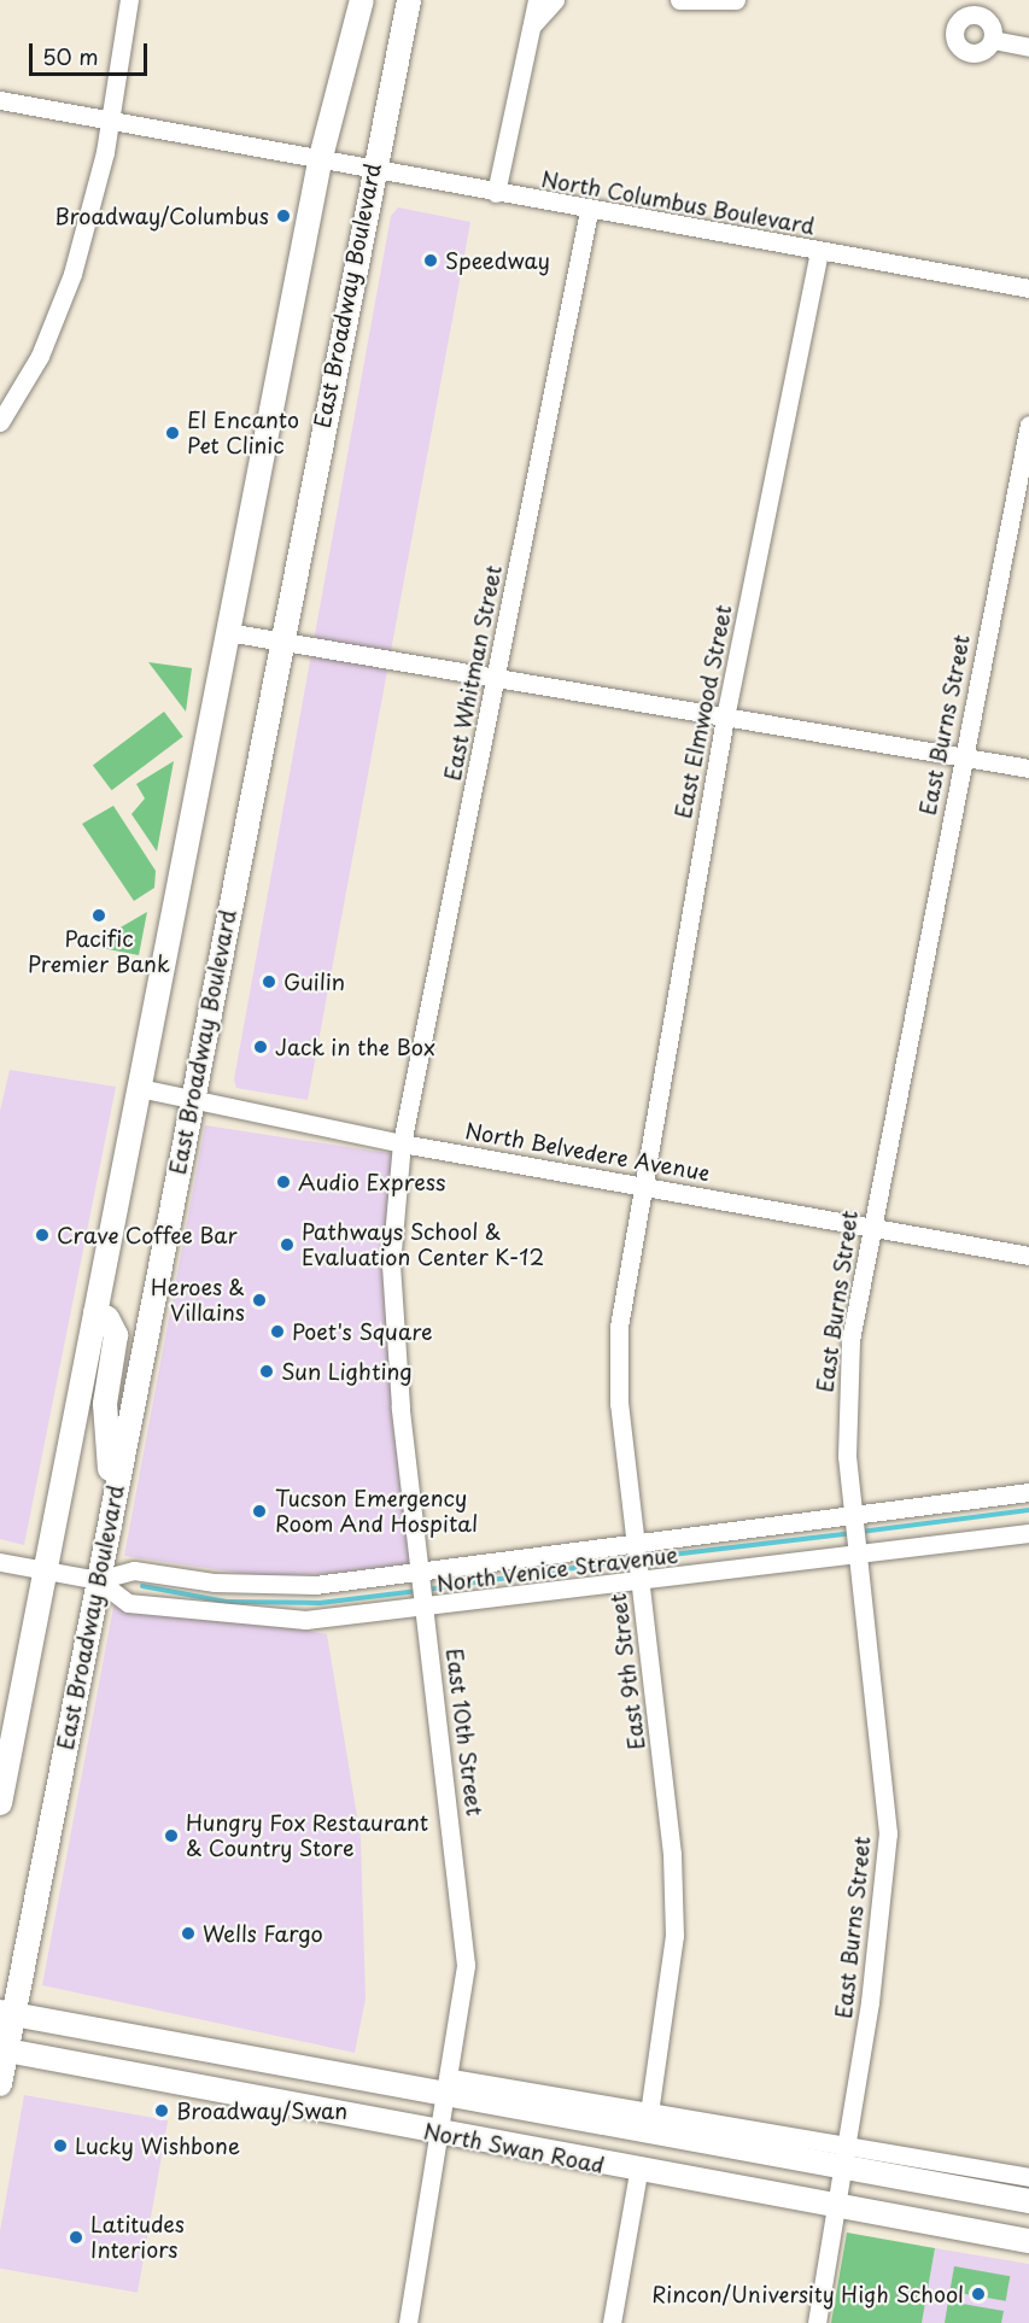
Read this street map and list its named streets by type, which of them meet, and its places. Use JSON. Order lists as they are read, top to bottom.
{
  "streets": {
    "main road": ["East Broadway Boulevard", "North Swan Road"],
    "street": [
      "North Columbus Boulevard",
      "East Whitman Street",
      "East Elmwood Street",
      "East Burns Street",
      "North Belvedere Avenue",
      "North Venice Stravenue",
      "East 9th Street",
      "East 10th Street"
    ]
  },
  "crossings": [
    ["North Columbus Boulevard", "East Broadway Boulevard"],
    ["North Columbus Boulevard", "East Whitman Street"],
    ["North Columbus Boulevard", "East Elmwood Street"],
    ["East Broadway Boulevard", "North Belvedere Avenue"],
    ["East Broadway Boulevard", "North Venice Stravenue"],
    ["East Broadway Boulevard", "North Swan Road"],
    ["East Whitman Street", "North Belvedere Avenue"],
    ["East Whitman Street", "East 10th Street"],
    ["East Elmwood Street", "North Belvedere Avenue"],
    ["East Elmwood Street", "East 9th Street"],
    ["East Burns Street", "North Belvedere Avenue"],
    ["East Burns Street", "North Venice Stravenue"],
    ["East Burns Street", "North Swan Road"],
    ["North Belvedere Avenue", "East 9th Street"],
    ["North Belvedere Avenue", "East 10th Street"],
    ["North Venice Stravenue", "East 9th Street"],
    ["North Venice Stravenue", "East 10th Street"],
    ["East 9th Street", "North Swan Road"],
    ["East 10th Street", "North Swan Road"]
  ],
  "places": [
    "Broadway/Columbus",
    "Speedway",
    "El Encanto Pet Clinic",
    "Pacific Premier Bank",
    "Guilin",
    "Jack in the Box",
    "Audio Express",
    "Crave Coffee Bar",
    "Pathways School & Evaluation Center K-12",
    "Heroes & Villains",
    "Poet's Square",
    "Sun Lighting",
    "Tucson Emergency Room And Hospital",
    "Hungry Fox Restaurant & Country Store",
    "Wells Fargo",
    "Broadway/Swan",
    "Lucky Wishbone",
    "Latitudes Interiors",
    "Rincon/University High School"
  ],
  "scale_bar": "50 m"
}
